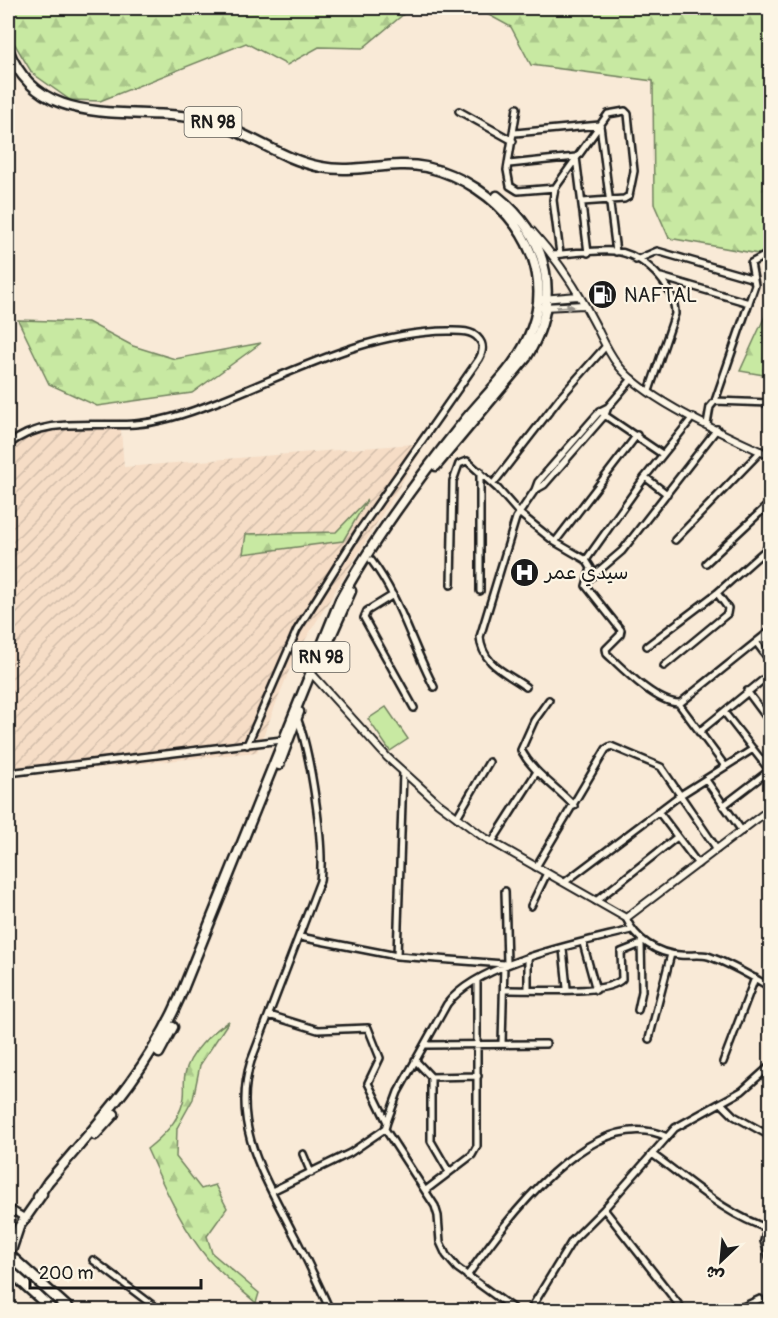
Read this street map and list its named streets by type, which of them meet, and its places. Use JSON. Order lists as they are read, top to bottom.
{
  "streets": {
    "main road": ["RN 98"]
  },
  "places": {
    "fuel station": ["NAFTAL"],
    "hospital": ["سيدي عمر"]
  },
  "scale_bar": "200 m",
  "north": "bottom left"
}
